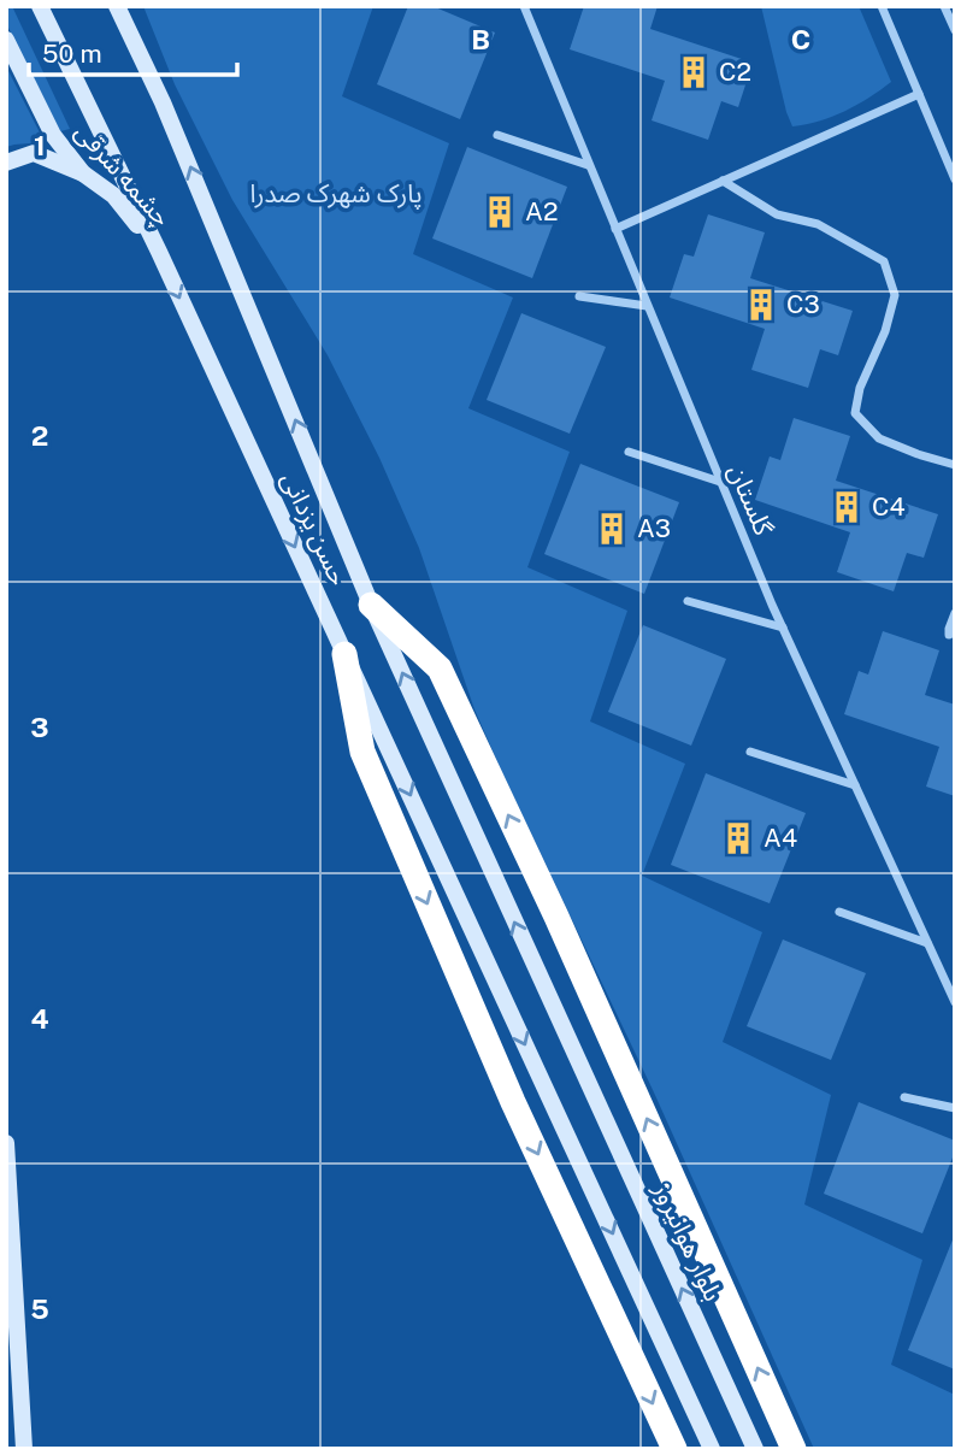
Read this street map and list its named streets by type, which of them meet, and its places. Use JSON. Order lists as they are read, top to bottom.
{
  "streets": {
    "main road": ["چشمه شرقی", "حسن یزدانی", "بلوار هوانیروز"],
    "street": ["گلستان"]
  },
  "crossings": [
    ["چشمه شرقی", "حسن یزدانی"],
    ["حسن یزدانی", "بلوار هوانیروز"]
  ],
  "one_way": ["بلوار هوانیروز"],
  "parks": ["پارک شهرک صدرا"],
  "places": {
    "building": [
      "C2",
      "A2",
      "C3",
      "C4",
      "A3",
      "A4"
    ]
  },
  "scale_bar": "50 m",
  "grid": {
    "columns": ["B", "C"],
    "rows": [
      "1",
      "2",
      "3",
      "4",
      "5"
    ]
  }
}
